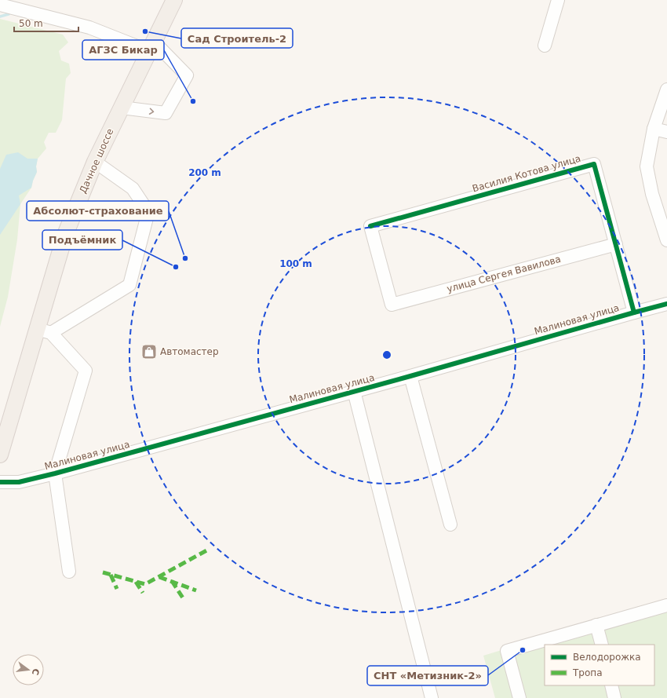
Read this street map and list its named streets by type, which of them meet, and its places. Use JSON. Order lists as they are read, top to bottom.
{
  "streets": {
    "main road": ["Дачное шоссе"],
    "street": ["Василия Котова улица", "улица Сергея Вавилова", "Малиновая улица"]
  },
  "crossings": [
    ["Василия Котова улица", "улица Сергея Вавилова"],
    ["Василия Котова улица", "Малиновая улица"]
  ],
  "places": {
    "other": [
      "Сад Строитель-2",
      "АГЗС Бикар",
      "Абсолют-страхование",
      "Подъёмник",
      "СНТ «Метизник-2»"
    ],
    "shop": ["Автомастер"]
  },
  "legend": ["Велодорожка", "Тропа"],
  "scale_bar": "50 m",
  "north": "right",
  "rings": ["200 m", "100 m"]
}
